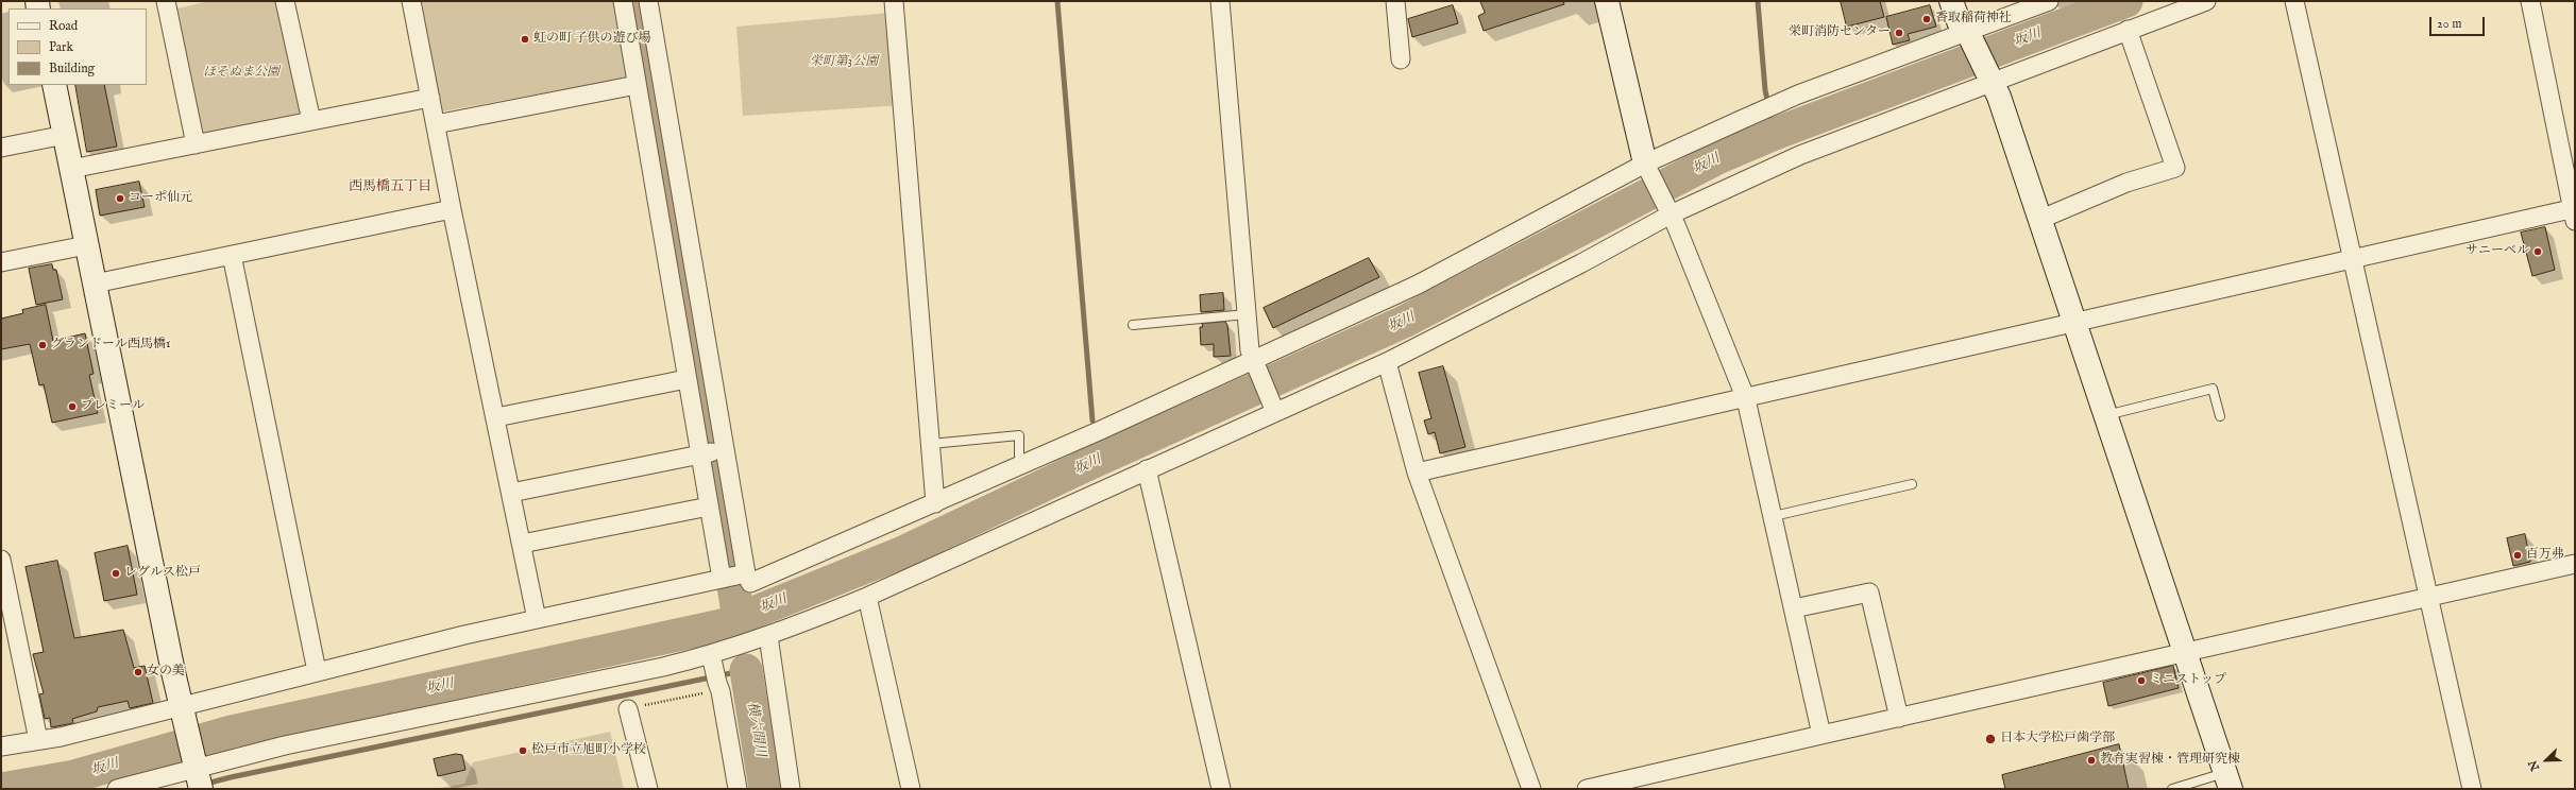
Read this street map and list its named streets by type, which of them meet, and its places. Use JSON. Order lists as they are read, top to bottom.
{
  "districts": ["西馬橋五丁目"],
  "water": ["坂川", "横六間川"],
  "parks": ["栄町第3公園", "ほそぬま公園"],
  "places": [
    "香取稲荷神社",
    "栄町消防センター",
    "虹の町 子供の遊び場",
    "コーポ仙元",
    "サニーベル",
    "グランドール西馬橋1",
    "プレミール",
    "百万弗",
    "レグルス松戸",
    "女の美",
    "ミニストップ",
    "日本大学松戸歯学部",
    "松戸市立旭町小学校",
    "教育実習棟・管理研究棟"
  ],
  "legend": ["Road", "Park", "Building"],
  "scale_bar": "20 m",
  "north": "bottom left"
}
